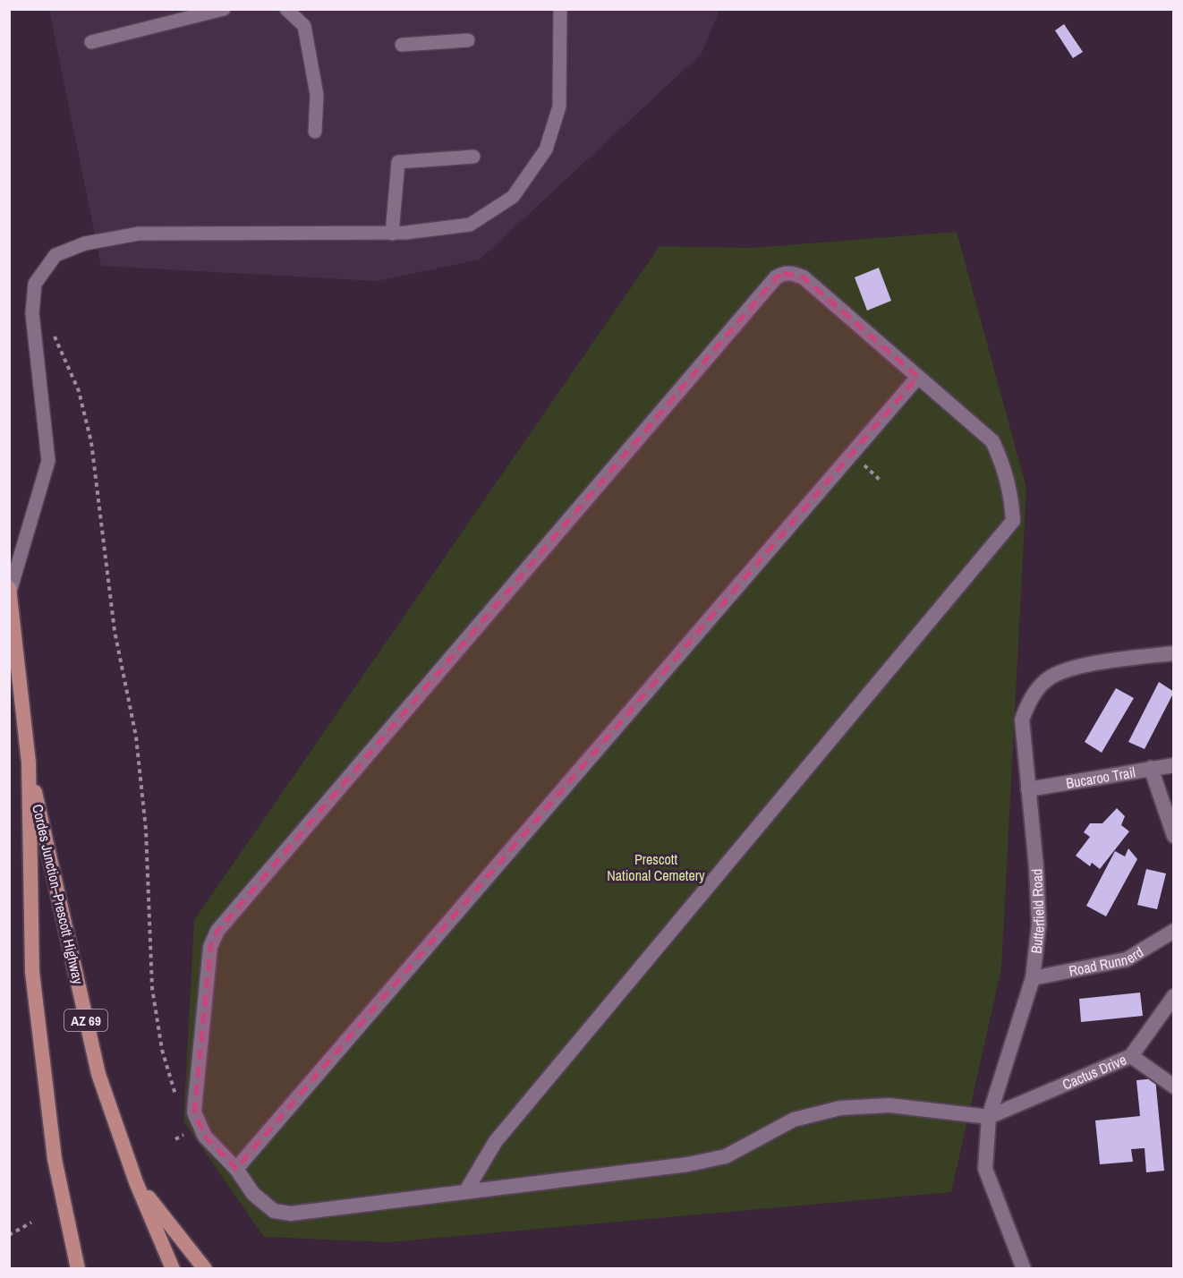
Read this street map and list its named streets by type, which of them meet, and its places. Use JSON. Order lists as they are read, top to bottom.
{
  "streets": {
    "main road": ["Cordes Junction–Prescott Highway", "AZ 69"],
    "street": [
      "Bucaroo Trail",
      "Butterfield Road",
      "Road Runnerd",
      "Cactus Drive"
    ]
  },
  "crossings": [
    ["Bucaroo Trail", "Butterfield Road"],
    ["Butterfield Road", "Road Runnerd"],
    ["Butterfield Road", "Cactus Drive"]
  ],
  "parks": ["Prescott National Cemetery"]
}
